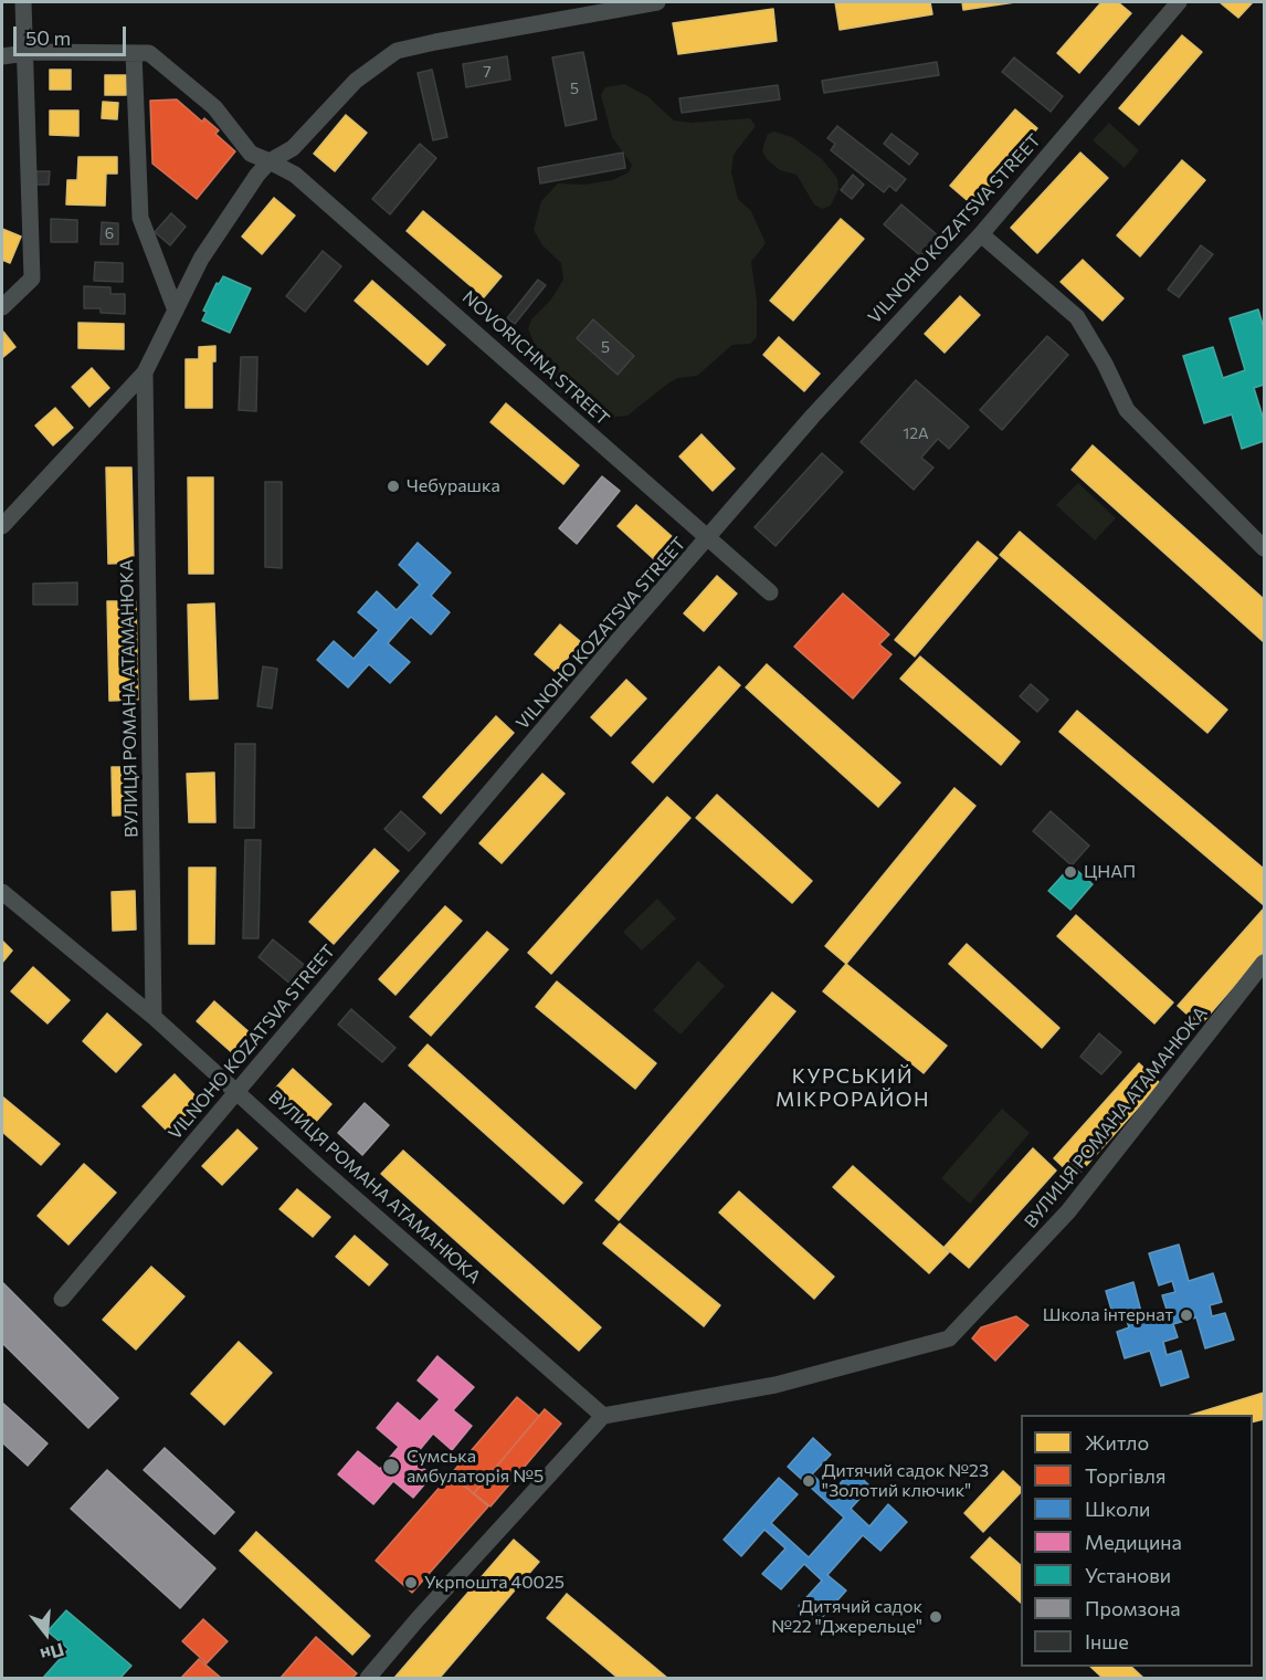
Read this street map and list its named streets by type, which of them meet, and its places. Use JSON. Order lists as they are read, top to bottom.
{
  "streets": {
    "street": ["VILNOHO KOZATSVA STREET", "NOVORICHNA STREET", "ВУЛИЦЯ РОМАНА АТАМАНЮКА"]
  },
  "crossings": [
    ["VILNOHO KOZATSVA STREET", "NOVORICHNA STREET"],
    ["VILNOHO KOZATSVA STREET", "ВУЛИЦЯ РОМАНА АТАМАНЮКА"],
    ["NOVORICHNA STREET", "ВУЛИЦЯ РОМАНА АТАМАНЮКА"]
  ],
  "districts": ["КУРСЬКИЙ МІКРОРАЙОН"],
  "places": [
    "Чебурашка",
    "ЦНАП",
    "Школа інтернат",
    "Сумська амбулаторія №5",
    "Дитячий садок №23 \"Золотий ключик\"",
    "Укрпошта 40025",
    "Дитячий садок №22 \"Джерельце\""
  ],
  "house_numbers": [
    "7",
    "5",
    "6",
    "5",
    "12А"
  ],
  "legend": [
    "Житло",
    "Торгівля",
    "Школи",
    "Медицина",
    "Установи",
    "Промзона",
    "Інше"
  ],
  "scale_bar": "50 m",
  "north": "bottom"
}
